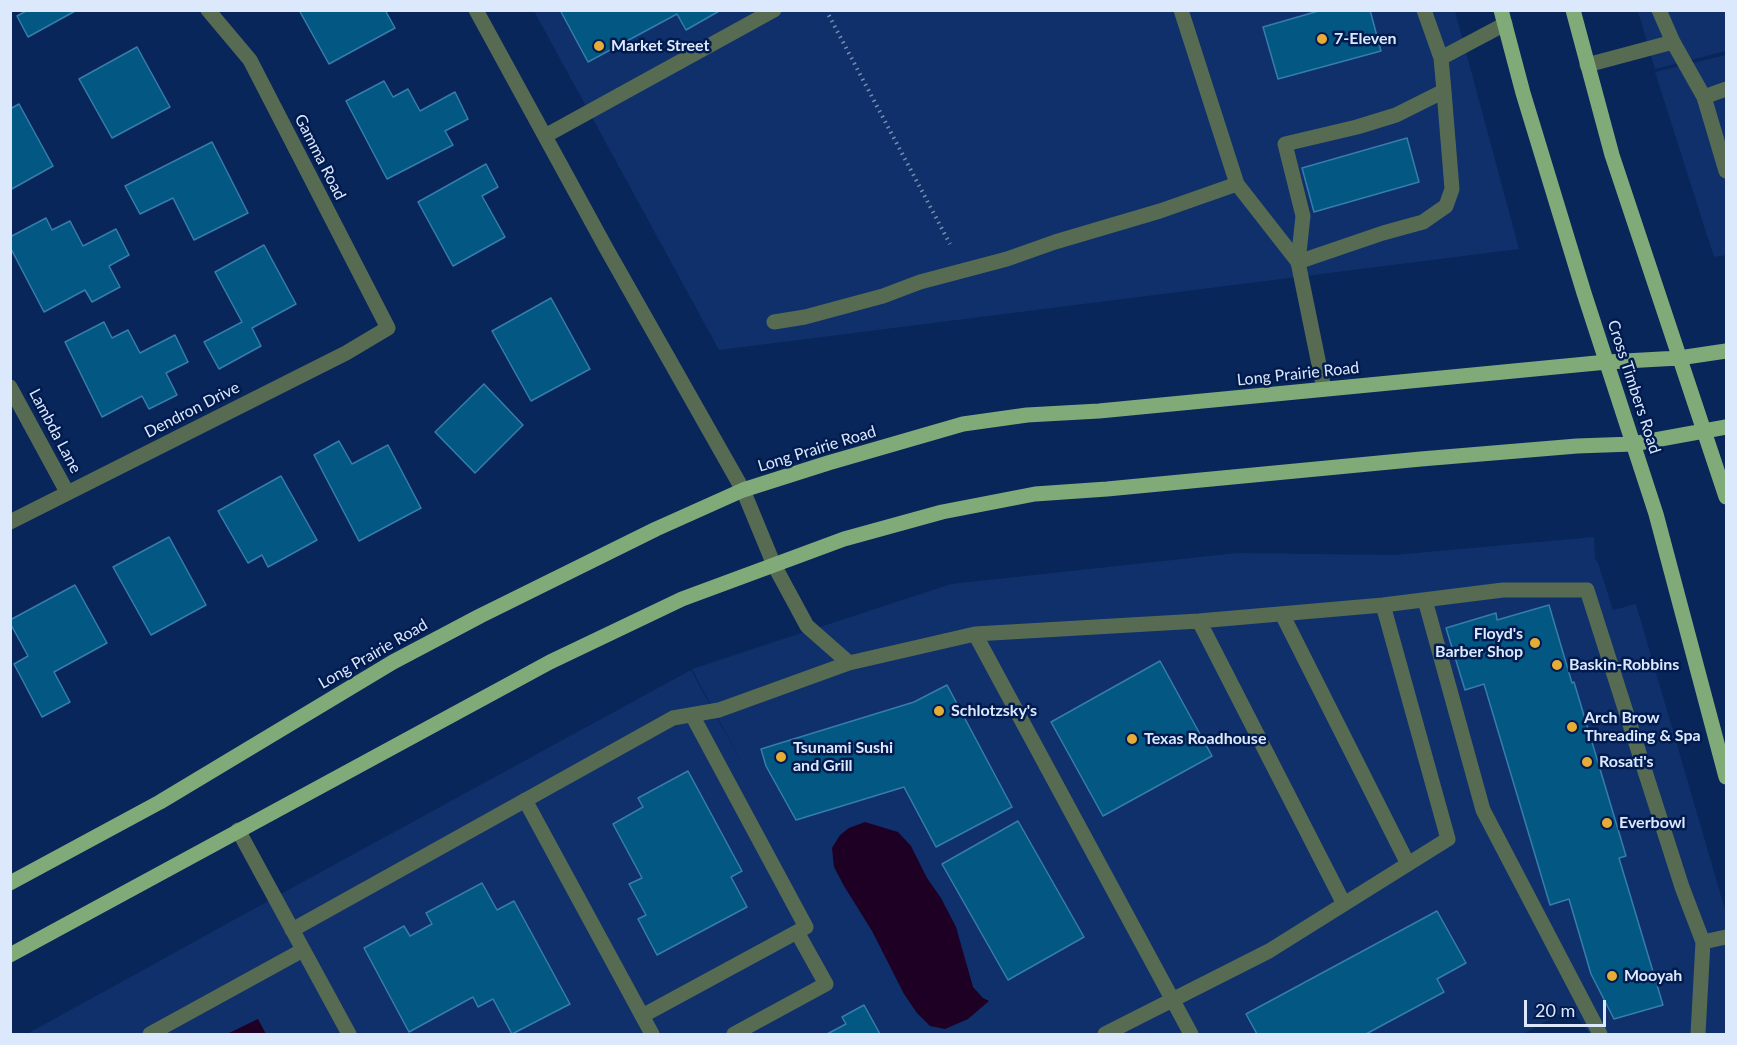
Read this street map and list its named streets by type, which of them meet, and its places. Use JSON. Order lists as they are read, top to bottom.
{
  "streets": {
    "main road": ["Long Prairie Road", "Cross Timbers Road"],
    "street": ["Gamma Road", "Dendron Drive", "Lambda Lane"]
  },
  "crossings": [
    ["Gamma Road", "Dendron Drive"],
    ["Long Prairie Road", "Cross Timbers Road"],
    ["Dendron Drive", "Lambda Lane"]
  ],
  "places": [
    "7-Eleven",
    "Market Street",
    "Floyd's Barber Shop",
    "Baskin-Robbins",
    "Schlotzsky's",
    "Arch Brow Threading & Spa",
    "Texas Roadhouse",
    "Tsunami Sushi and Grill",
    "Rosati's",
    "Everbowl",
    "Mooyah"
  ],
  "scale_bar": "20 m"
}
